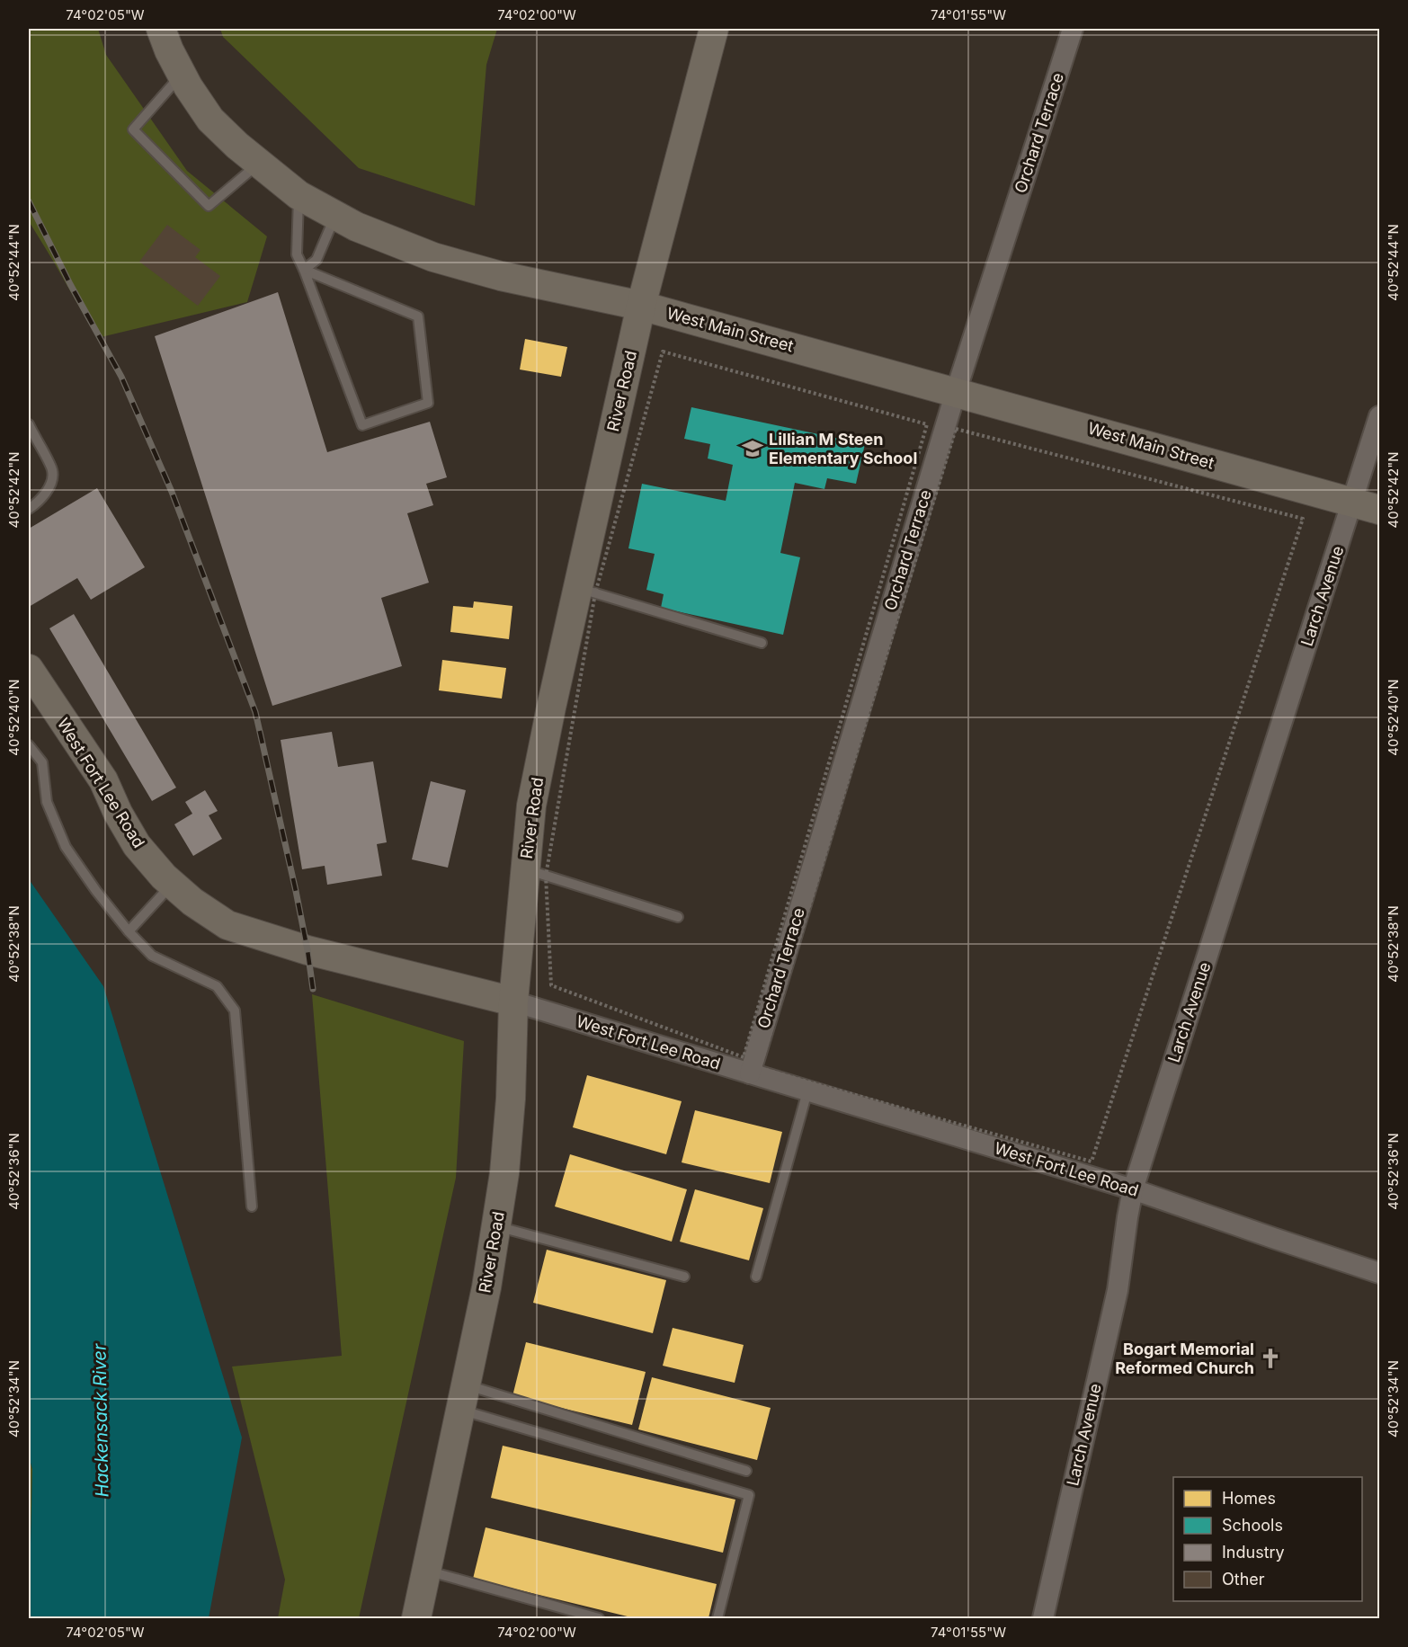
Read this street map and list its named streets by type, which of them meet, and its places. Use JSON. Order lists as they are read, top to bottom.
{
  "streets": {
    "main road": ["West Main Street", "River Road", "West Fort Lee Road"],
    "street": ["Orchard Terrace", "Larch Avenue"]
  },
  "crossings": [
    ["Orchard Terrace", "West Main Street"],
    ["Orchard Terrace", "West Fort Lee Road"],
    ["West Main Street", "River Road"],
    ["West Main Street", "Larch Avenue"],
    ["River Road", "West Fort Lee Road"],
    ["Larch Avenue", "West Fort Lee Road"]
  ],
  "water": ["Hackensack River"],
  "places": {
    "school or university": ["Lillian M Steen Elementary School"],
    "church": ["Bogart Memorial Reformed Church"]
  },
  "legend": [
    "Homes",
    "Schools",
    "Industry",
    "Other"
  ],
  "coordinates": [
    "74°02'05\"W",
    "74°02'00\"W",
    "74°01'55\"W",
    "40°52'44\"N",
    "40°52'42\"N",
    "40°52'40\"N",
    "40°52'38\"N",
    "40°52'36\"N",
    "40°52'34\"N"
  ]
}
